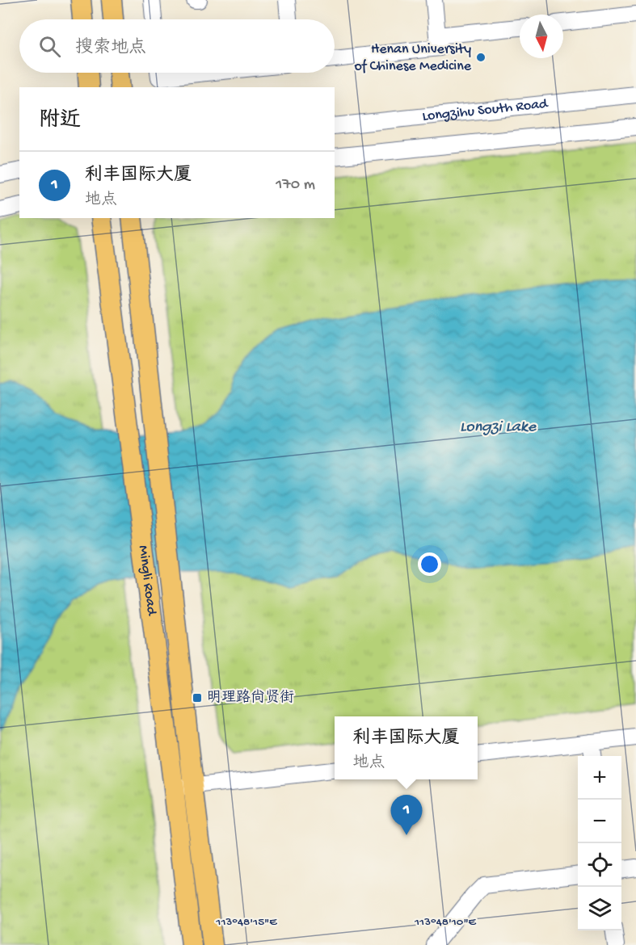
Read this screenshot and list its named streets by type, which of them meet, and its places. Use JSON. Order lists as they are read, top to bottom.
{
  "streets": {
    "main road": ["Mingli Road"],
    "street": ["Longzihu South Road"]
  },
  "water": ["Longzi Lake"],
  "places": {
    "other": ["Henan University of Chinese Medicine"],
    "transit": ["明理路尚贤街"]
  },
  "north": "bottom",
  "page": {
    "search": "搜索地点",
    "heading": "附近",
    "list": [
      {
        "mark": "1",
        "name": "利丰国际大厦",
        "note": "地点",
        "value": "170 m"
      }
    ],
    "popup": ["利丰国际大厦", "地点"],
    "map_buttons": ["+", "−"],
    "pins": "1"
  },
  "coordinates": ["113°48'15\"E", "113°48'10\"E"]
}
